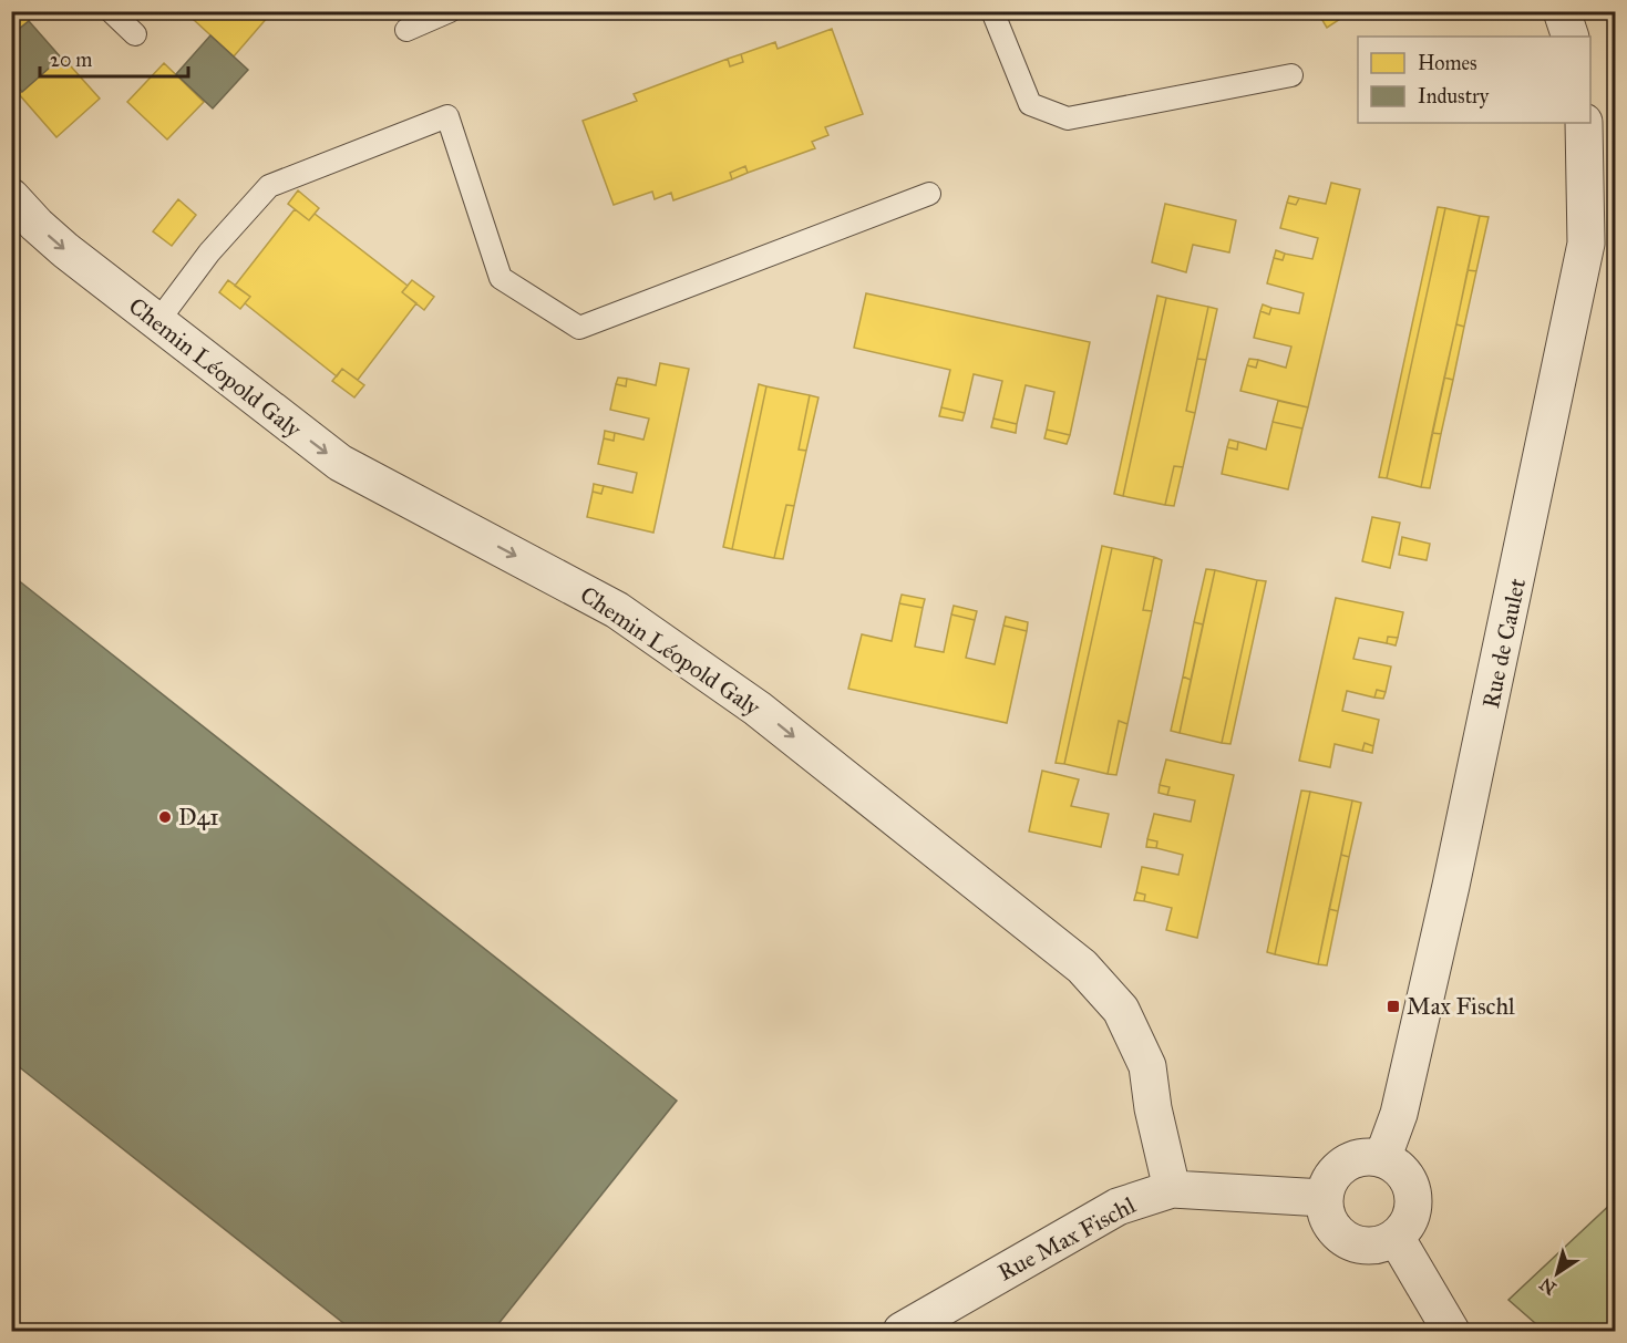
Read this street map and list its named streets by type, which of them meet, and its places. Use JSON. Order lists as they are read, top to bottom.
{
  "streets": {
    "street": ["Chemin Léopold Galy", "Rue de Caulet", "Rue Max Fischl"]
  },
  "crossings": [
    ["Chemin Léopold Galy", "Rue Max Fischl"],
    ["Rue de Caulet", "Rue Max Fischl"]
  ],
  "one_way": ["Chemin Léopold Galy"],
  "places": {
    "other": ["D41"],
    "transit": ["Max Fischl"]
  },
  "legend": ["Homes", "Industry"],
  "scale_bar": "20 m",
  "north": "bottom left"
}
